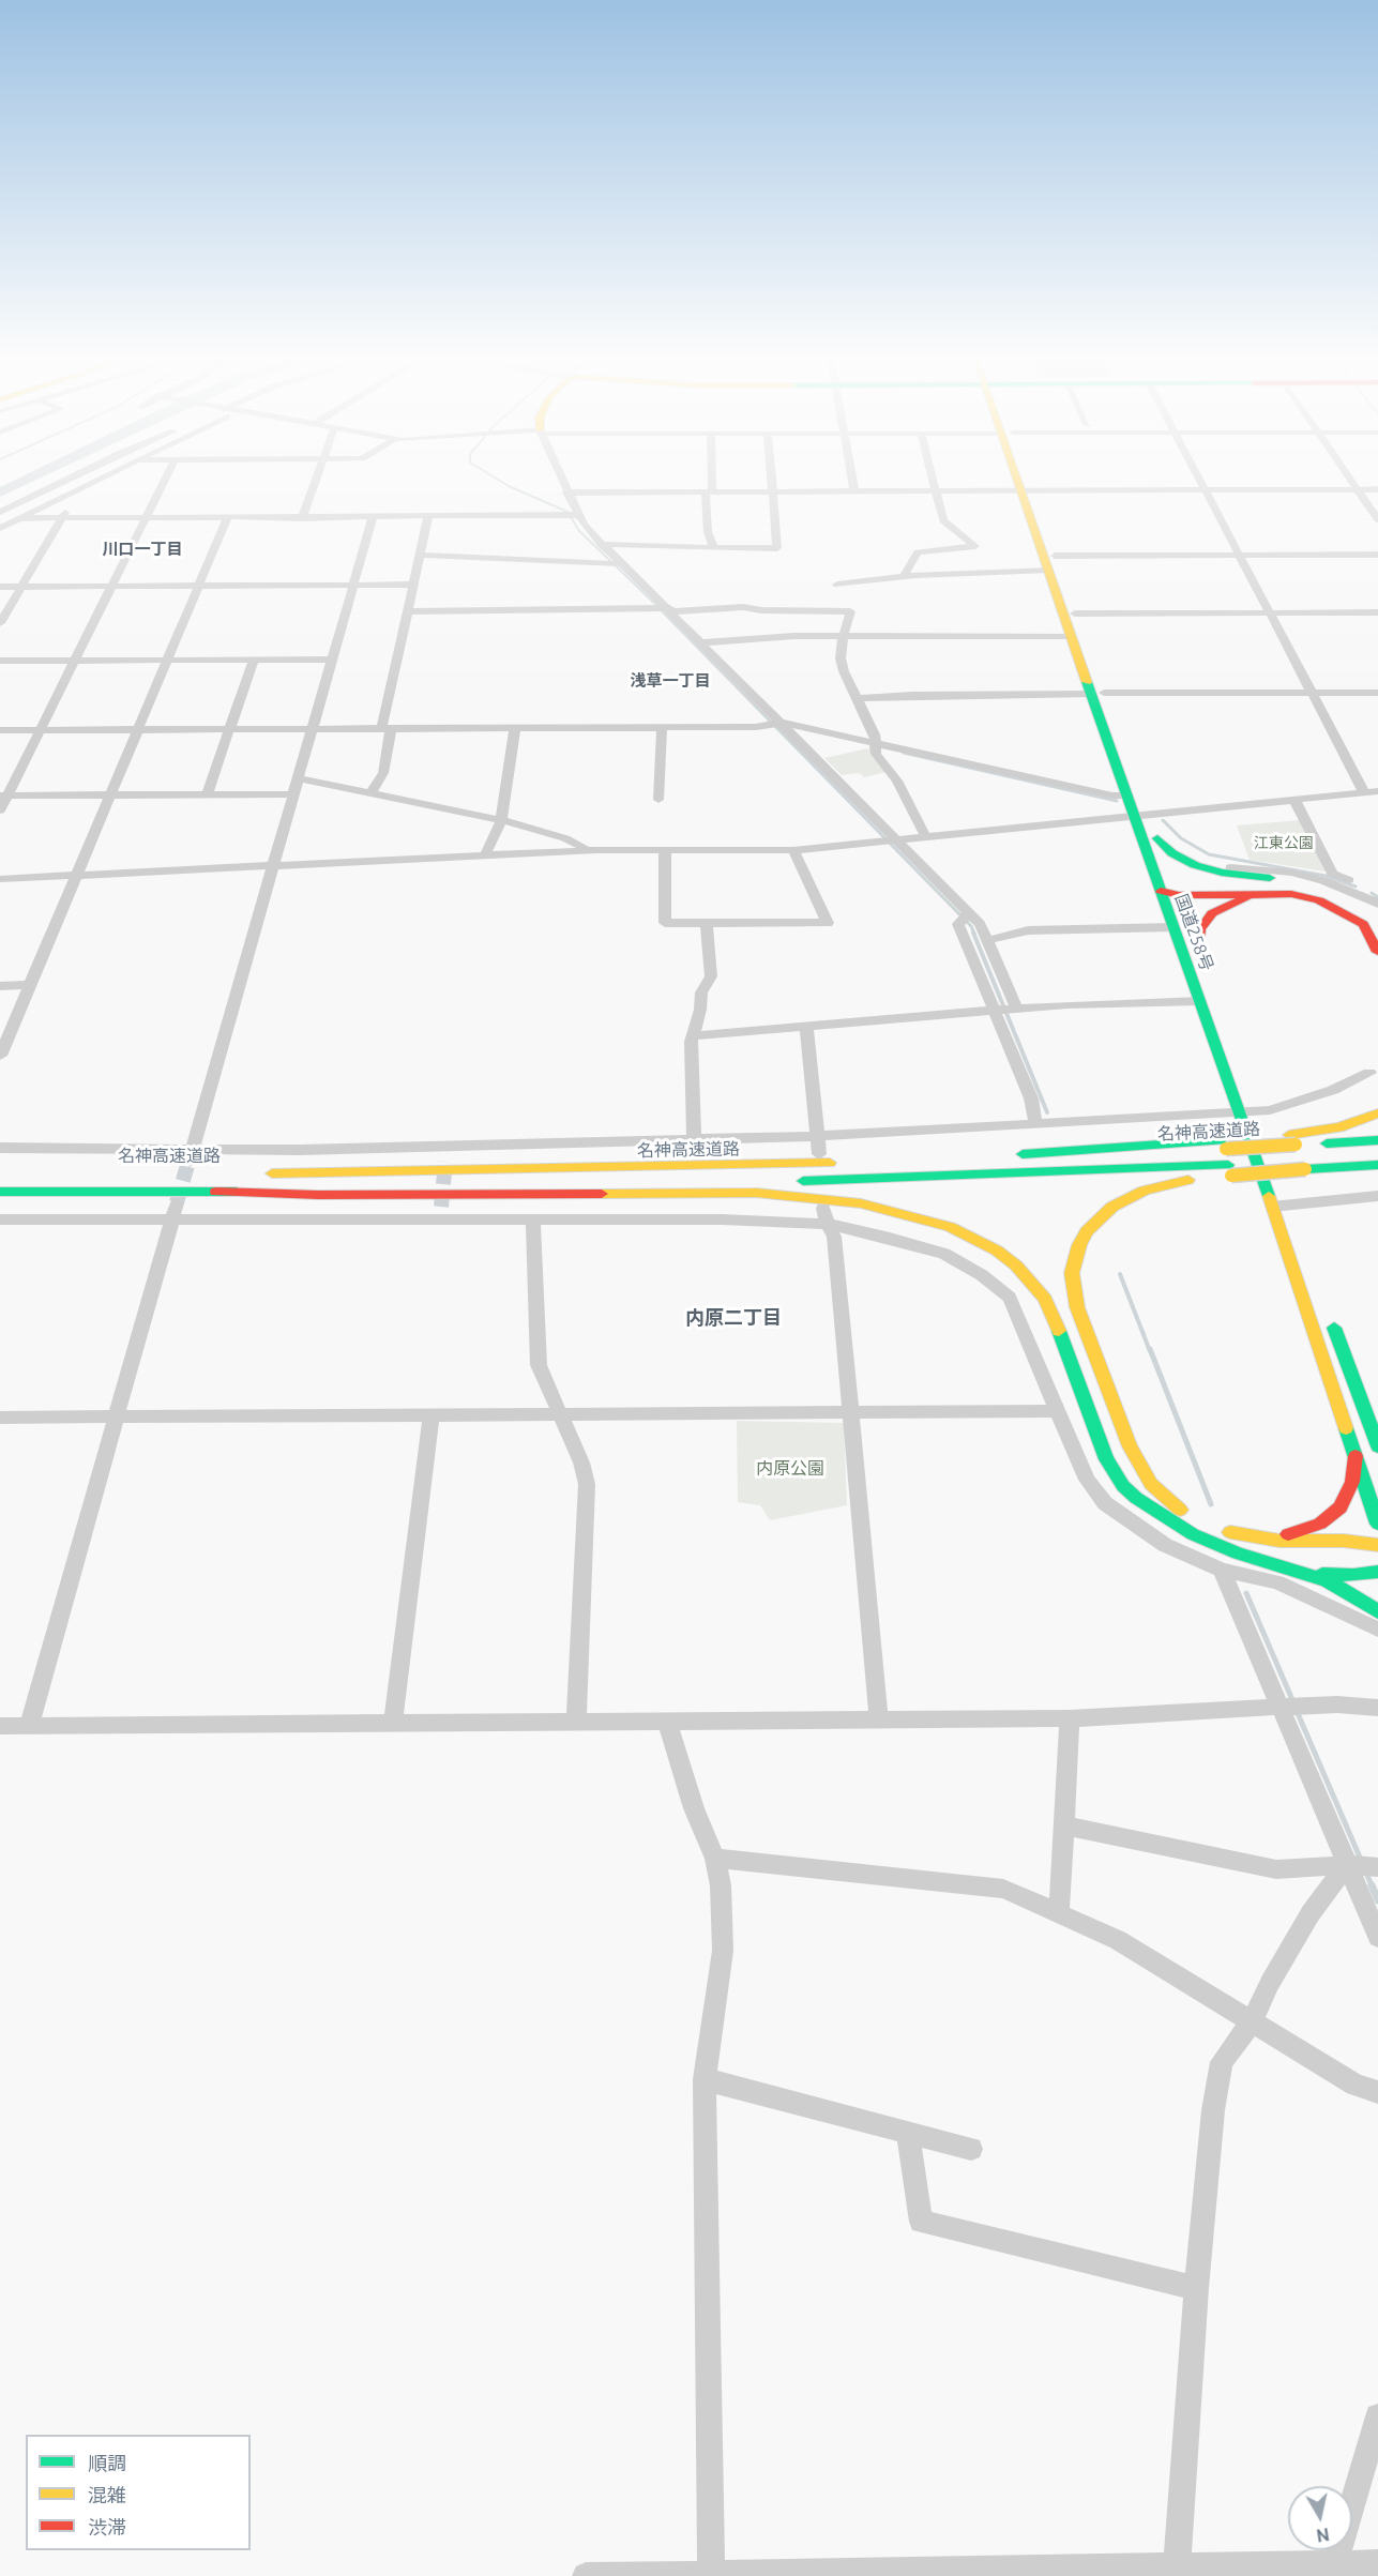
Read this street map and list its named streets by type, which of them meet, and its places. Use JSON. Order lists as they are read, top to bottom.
{
  "streets": {
    "main road": ["国道258号", "名神高速道路"]
  },
  "districts": ["川口一丁目", "浅草一丁目", "内原二丁目"],
  "parks": ["江東公園", "内原公園"],
  "legend": ["順調", "混雑", "渋滞"],
  "north": "bottom"
}
